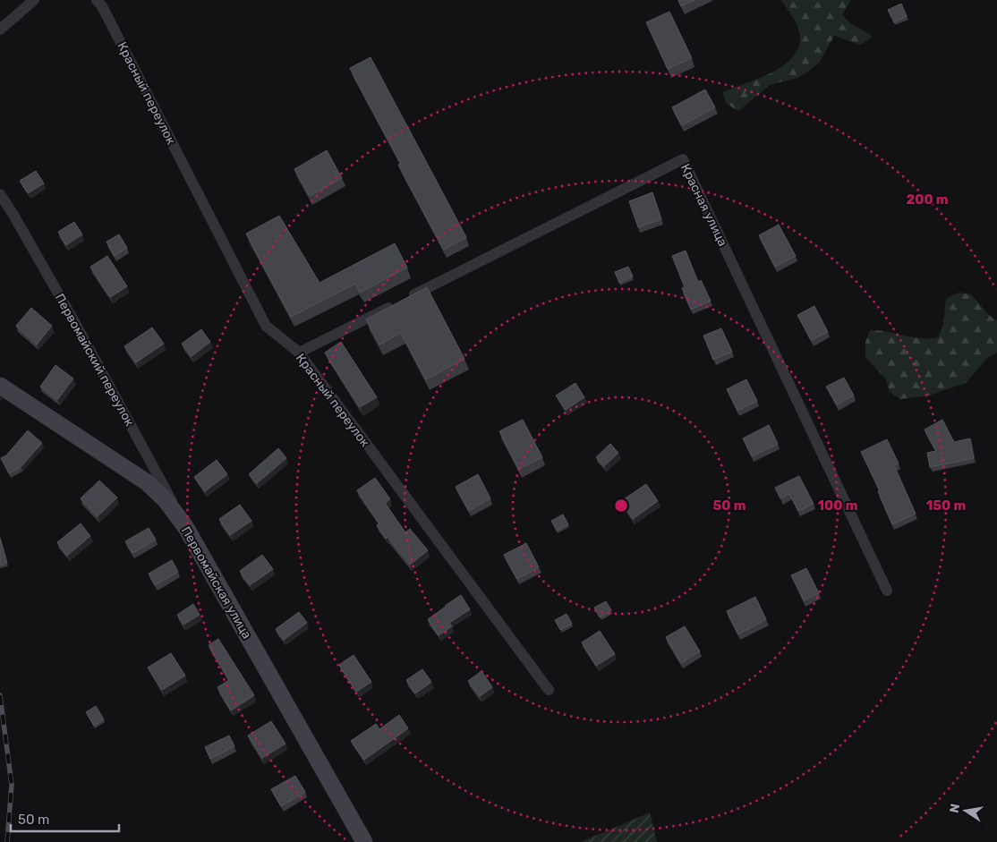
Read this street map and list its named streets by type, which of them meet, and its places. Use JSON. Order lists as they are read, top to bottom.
{
  "streets": {
    "street": [
      "Красный переулок",
      "Красная улица",
      "Первомайский переулок",
      "Первомайская улица"
    ]
  },
  "crossings": [
    ["Красный переулок", "Красная улица"],
    ["Первомайский переулок", "Первомайская улица"]
  ],
  "scale_bar": "50 m",
  "north": "left",
  "rings": [
    "200 m",
    "50 m",
    "100 m",
    "150 m"
  ]
}
